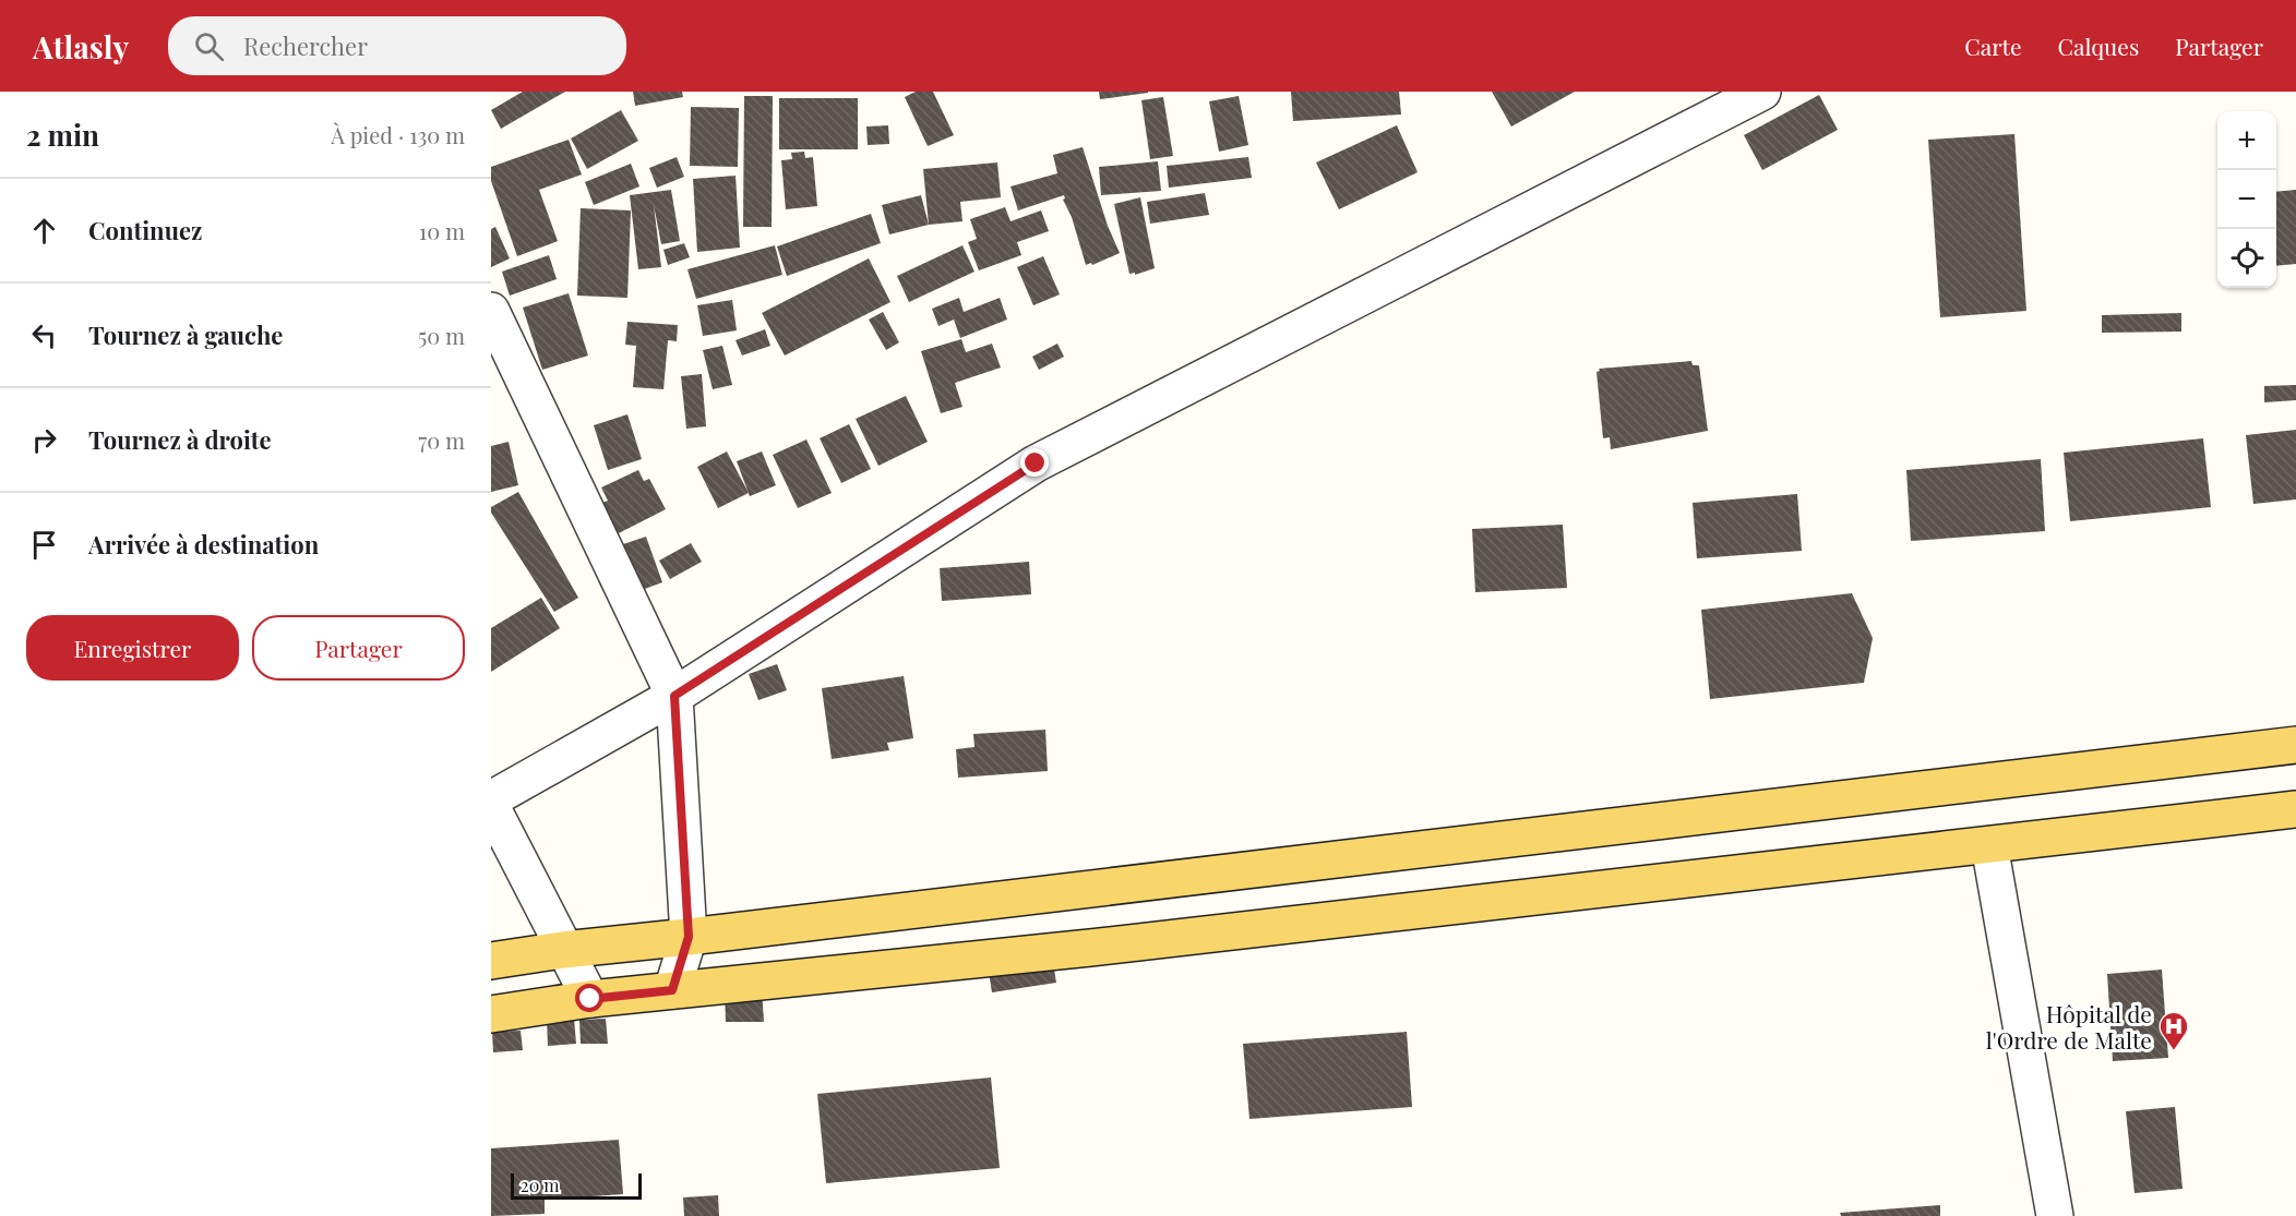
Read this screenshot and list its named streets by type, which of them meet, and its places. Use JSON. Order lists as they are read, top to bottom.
{
  "places": {
    "hospital": ["Hôpital de l'Ordre de Malte"]
  },
  "scale_bar": "20 m",
  "page": {
    "header": "Atlasly",
    "search": "Rechercher",
    "nav": ["Carte", "Calques", "Partager"],
    "heading": ["2 min", "À pied · 130 m"],
    "map_buttons": ["+", "−"],
    "list": [
      ["Continuez", "10 m"],
      ["Tournez à gauche", "50 m"],
      ["Tournez à droite", "70 m"],
      "Arrivée à destination"
    ],
    "buttons": ["Enregistrer", "Partager"],
    "scale": "20 m"
  }
}
